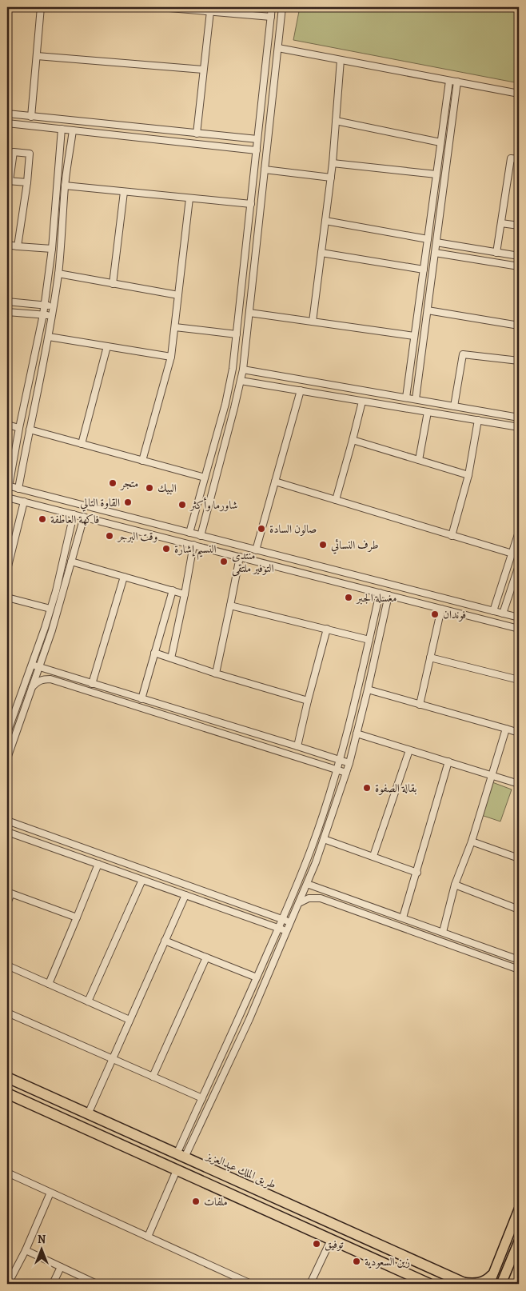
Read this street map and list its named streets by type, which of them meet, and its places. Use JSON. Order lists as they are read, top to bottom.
{
  "streets": {
    "highway": ["طريق الملك عبدالعزيز"]
  },
  "places": [
    "متجر",
    "البيك",
    "القاوة التالي",
    "شاورما وأكثر",
    "فاكهة العاطفة",
    "صالون السادة",
    "وقت البرجر",
    "طرف النسائي",
    "النسيم إشارة",
    "منتدى التوفير ملتقى",
    "مغسلة الجبر",
    "فوندان",
    "بقالة الصفوة",
    "ملفات",
    "توفيق",
    "زين السعودية"
  ],
  "north": "top"
}
